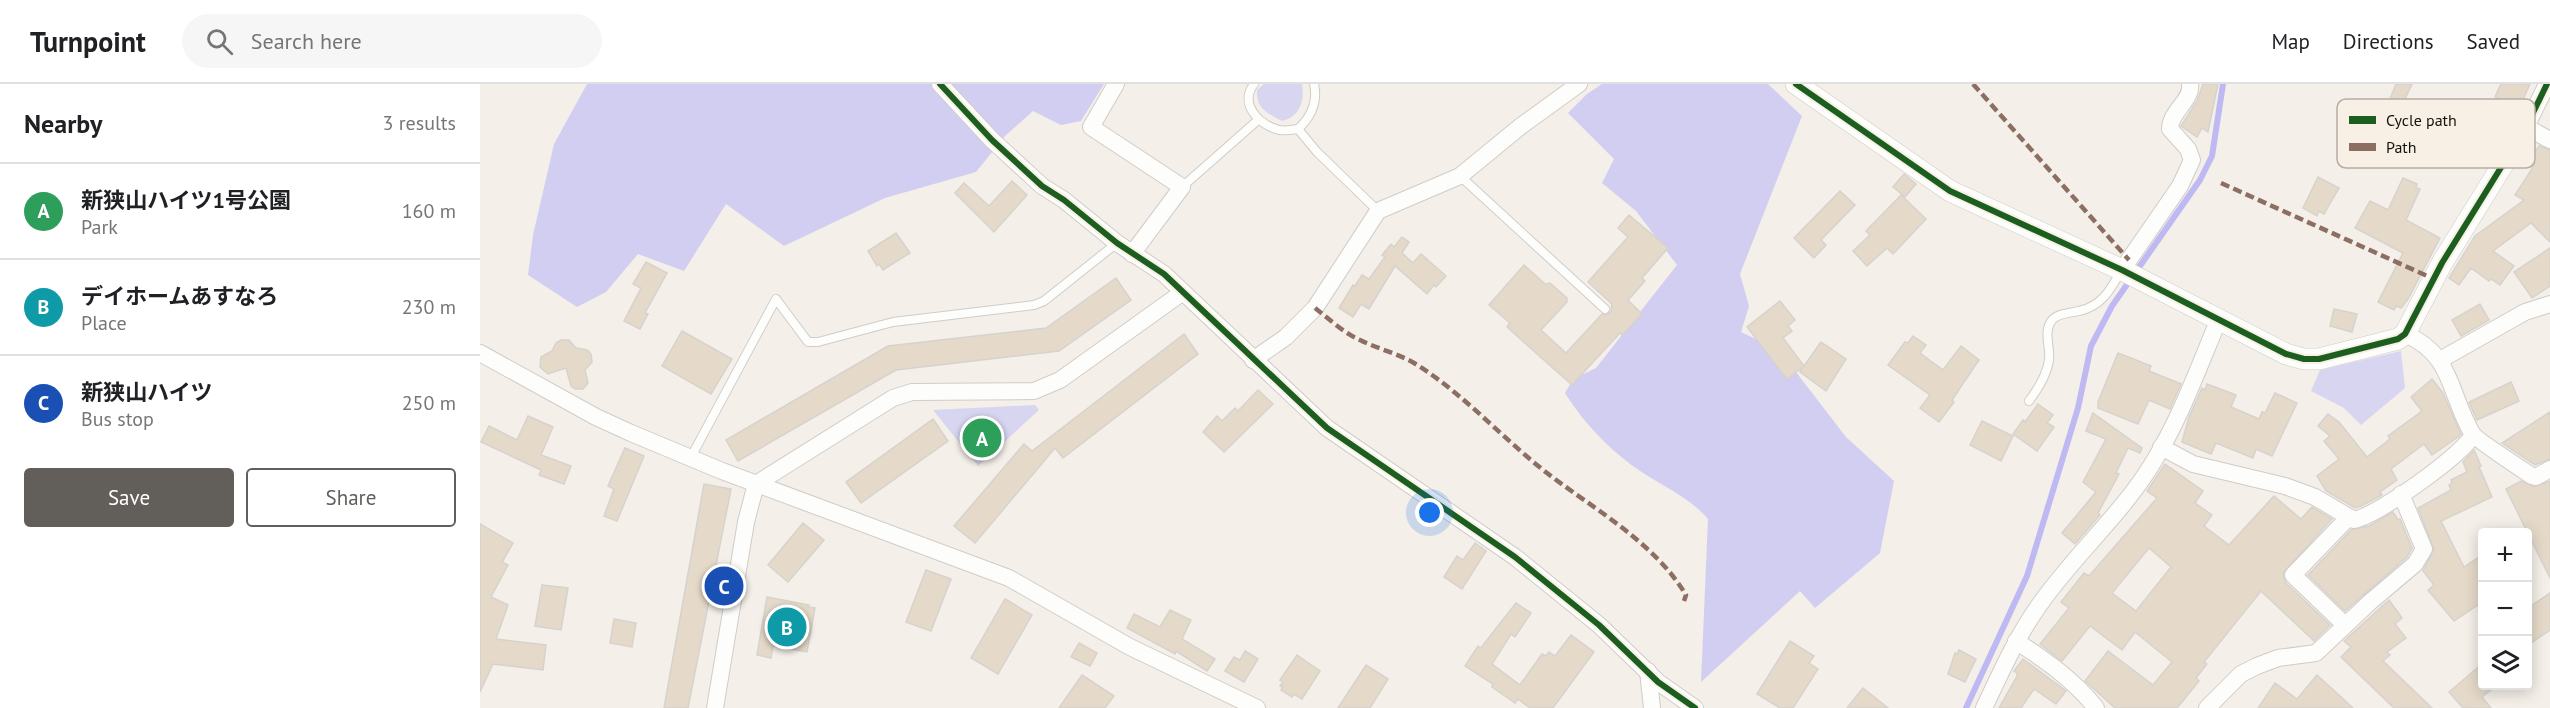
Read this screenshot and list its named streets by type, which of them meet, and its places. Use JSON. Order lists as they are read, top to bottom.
{
  "legend": ["Cycle path", "Path"],
  "page": {
    "header": "Turnpoint",
    "search": "Search here",
    "nav": ["Map", "Directions", "Saved"],
    "heading": ["Nearby", "3 results"],
    "list": [
      {
        "mark": "A",
        "name": "新狭山ハイツ1号公園",
        "note": "Park",
        "value": "160 m"
      },
      {
        "mark": "B",
        "name": "デイホームあすなろ",
        "note": "Place",
        "value": "230 m"
      },
      {
        "mark": "C",
        "name": "新狭山ハイツ",
        "note": "Bus stop",
        "value": "250 m"
      }
    ],
    "pins": ["A", "C", "B"],
    "buttons": ["Save", "Share"],
    "map_buttons": ["+", "−"]
  }
}
